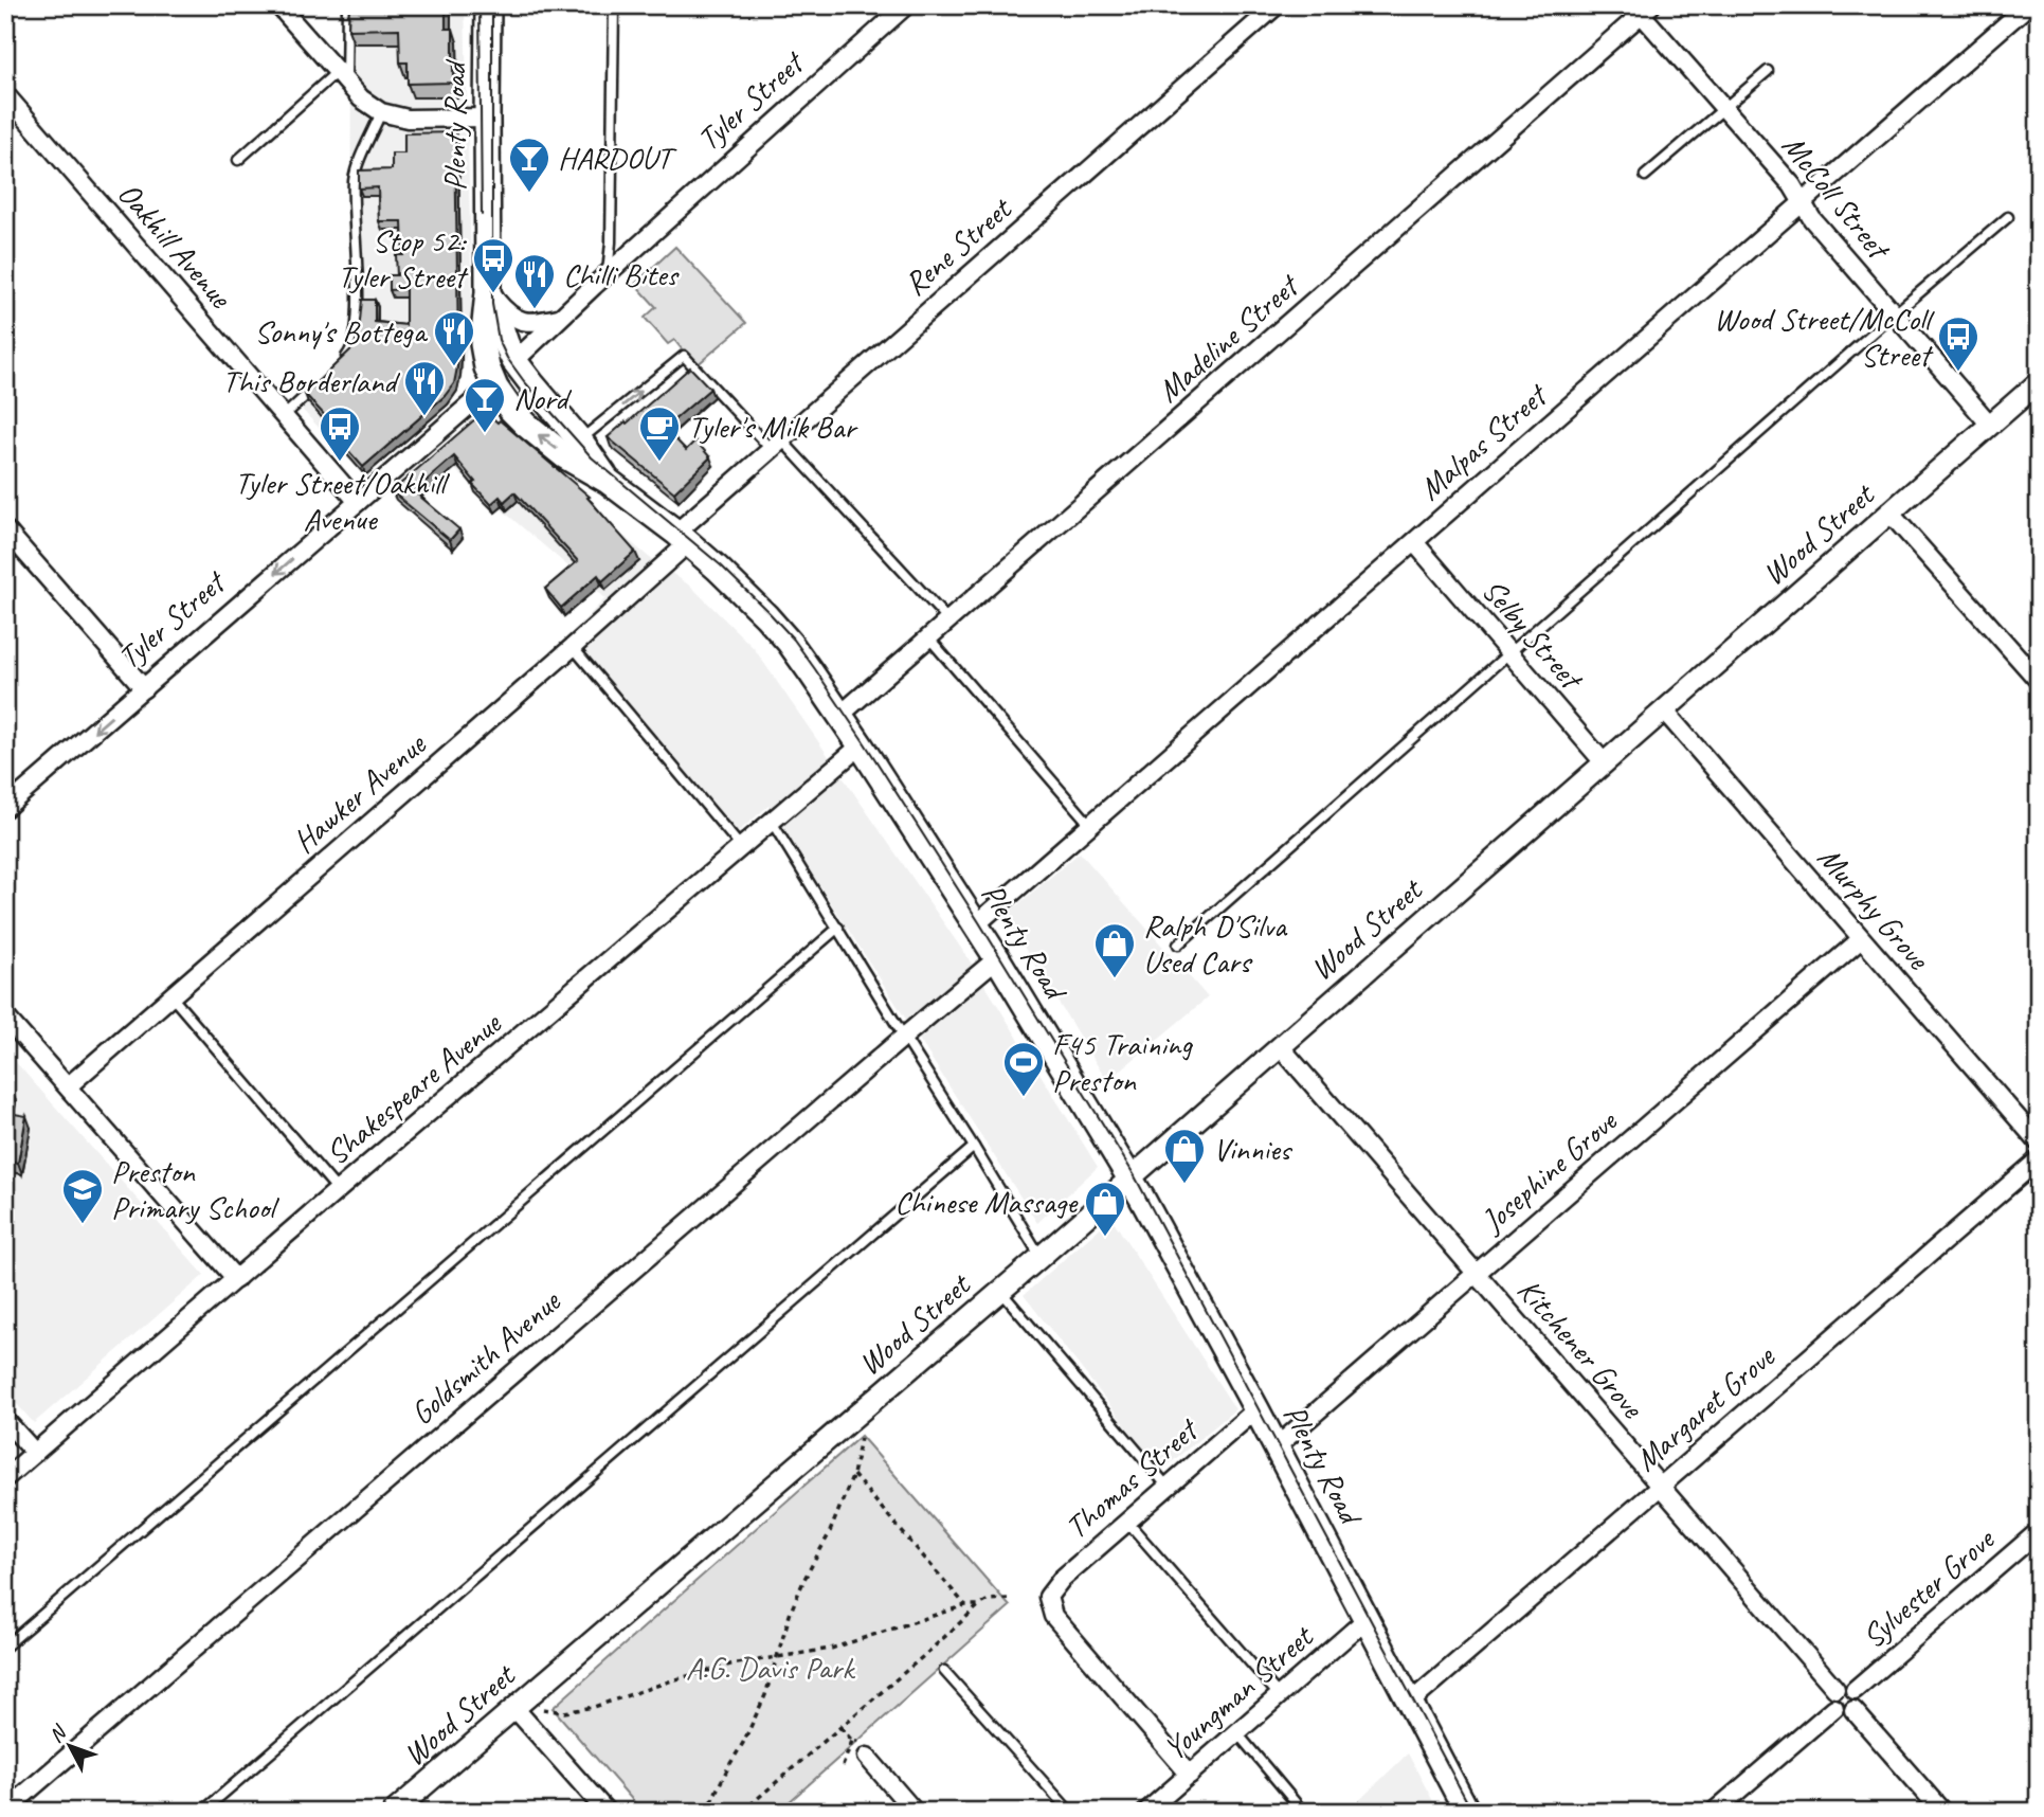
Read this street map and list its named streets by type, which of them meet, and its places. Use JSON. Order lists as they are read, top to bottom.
{
  "streets": {
    "main road": ["Tyler Street", "Plenty Road"],
    "street": [
      "McColl Street",
      "Oakhill Avenue",
      "Rene Street",
      "Madeline Street",
      "Malpas Street",
      "Wood Street",
      "Selby Street",
      "Hawker Avenue",
      "Murphy Grove",
      "Shakespeare Avenue",
      "Josephine Grove",
      "Kitchener Grove",
      "Goldsmith Avenue",
      "Margaret Grove",
      "Thomas Street",
      "Sylvester Grove",
      "Youngman Street"
    ]
  },
  "crossings": [
    ["Tyler Street", "Plenty Road"],
    ["Tyler Street", "Oakhill Avenue"],
    ["Plenty Road", "Rene Street"],
    ["Plenty Road", "Madeline Street"],
    ["Plenty Road", "Malpas Street"],
    ["Plenty Road", "Wood Street"],
    ["Plenty Road", "Hawker Avenue"],
    ["Plenty Road", "Shakespeare Avenue"],
    ["Plenty Road", "Josephine Grove"],
    ["Plenty Road", "Goldsmith Avenue"],
    ["Plenty Road", "Margaret Grove"],
    ["Plenty Road", "Thomas Street"],
    ["Plenty Road", "Youngman Street"],
    ["McColl Street", "Madeline Street"],
    ["McColl Street", "Malpas Street"],
    ["McColl Street", "Wood Street"],
    ["Rene Street", "Hawker Avenue"],
    ["Malpas Street", "Selby Street"],
    ["Wood Street", "Selby Street"],
    ["Wood Street", "Murphy Grove"],
    ["Wood Street", "Kitchener Grove"],
    ["Murphy Grove", "Josephine Grove"],
    ["Josephine Grove", "Kitchener Grove"],
    ["Kitchener Grove", "Margaret Grove"],
    ["Kitchener Grove", "Sylvester Grove"],
    ["Thomas Street", "Youngman Street"]
  ],
  "one_way": ["Tyler Street"],
  "parks": ["A.G. Davis Park"],
  "places": {
    "bar": ["HARDOUT", "Nord"],
    "bus stop": ["Stop 52: Tyler Street", "Wood Street/McColl Street", "Tyler Street/Oakhill Avenue"],
    "restaurant": ["Chilli Bites", "Sonny's Bottega", "This Borderland"],
    "cafe": ["Tyler's Milk Bar"],
    "shop": ["Ralph D'Silva Used Cars", "Vinnies", "Chinese Massage"],
    "sports": ["F45 Training Preston"],
    "school or university": ["Preston Primary School"]
  },
  "north": "top left"
}
